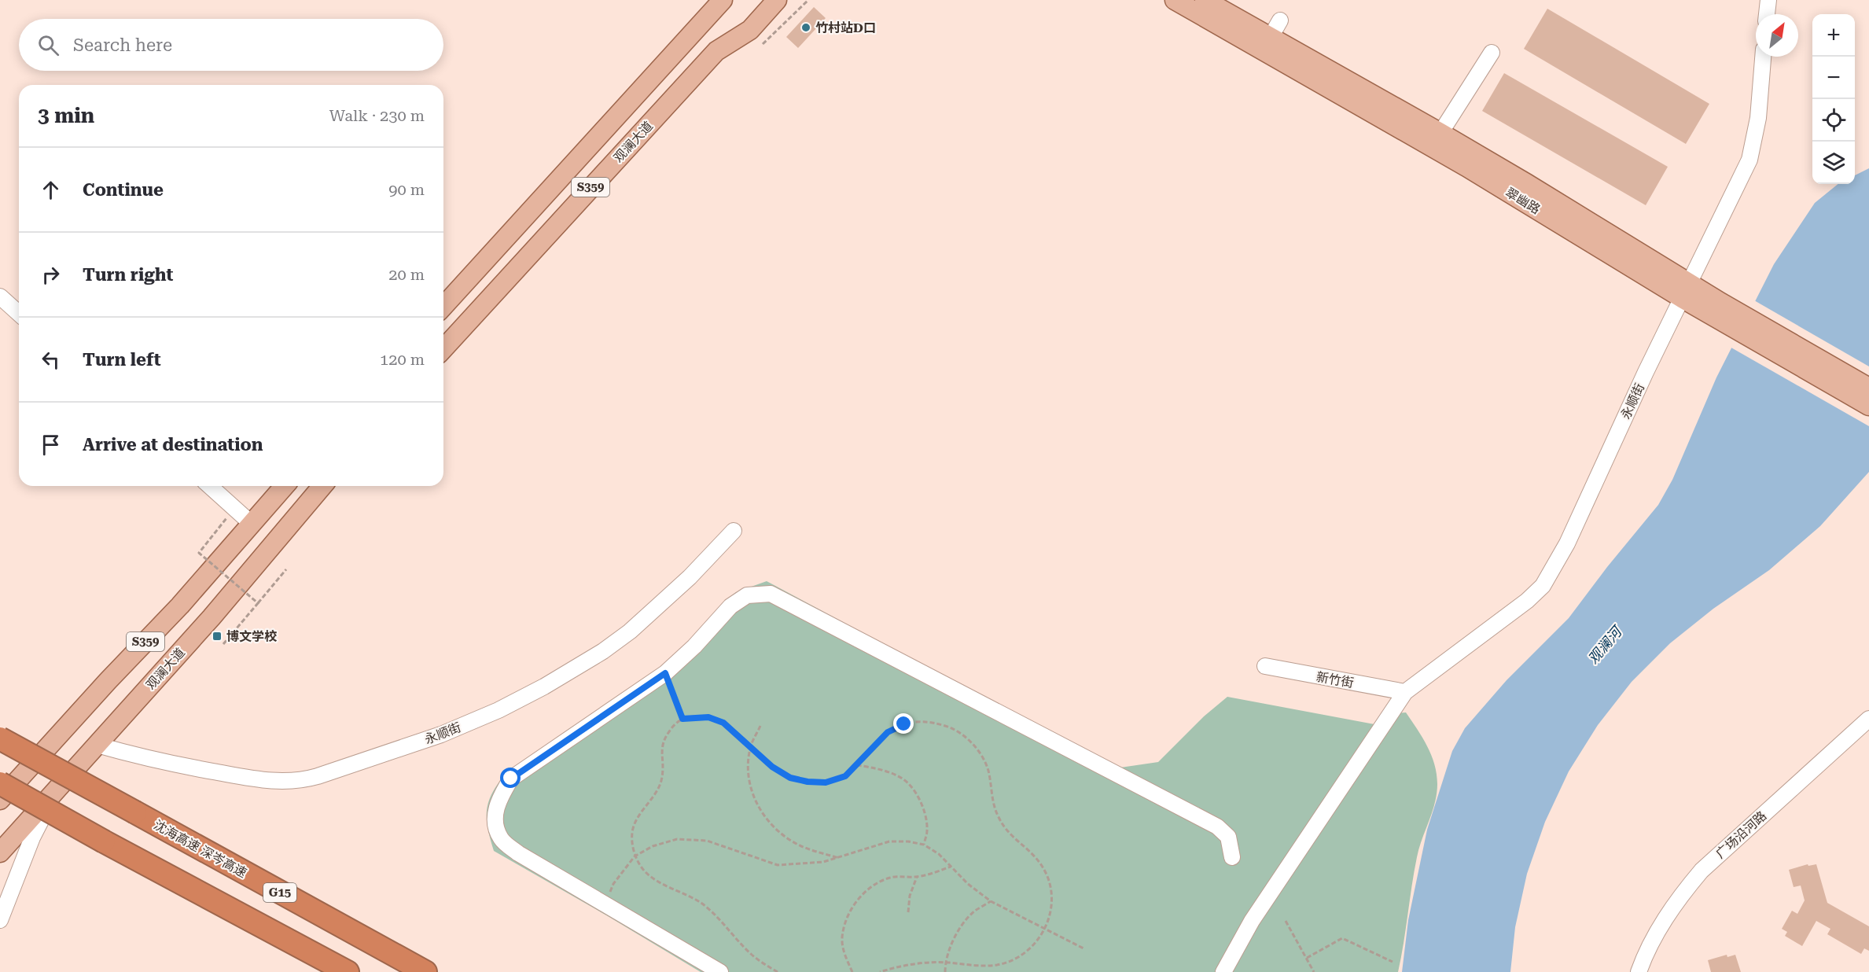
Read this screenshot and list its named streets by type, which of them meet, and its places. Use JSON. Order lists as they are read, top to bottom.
{
  "streets": {
    "highway": ["沈海高速 深岑高速", "G15"],
    "main road": ["观澜大道", "S359", "翠幽路"],
    "street": ["永顺街", "新竹街", "广场沿河路"]
  },
  "crossings": [
    ["观澜大道", "永顺街"],
    ["翠幽路", "永顺街"],
    ["永顺街", "新竹街"]
  ],
  "water": ["观澜河"],
  "places": {
    "other": ["竹村站D口"],
    "transit": ["博文学校"]
  },
  "north": "top right",
  "page": {
    "map_buttons": ["+", "−"],
    "search": "Search here",
    "heading": ["3 min", "Walk · 230 m"],
    "list": [
      ["Continue", "90 m"],
      ["Turn right", "20 m"],
      ["Turn left", "120 m"],
      "Arrive at destination"
    ]
  }
}
